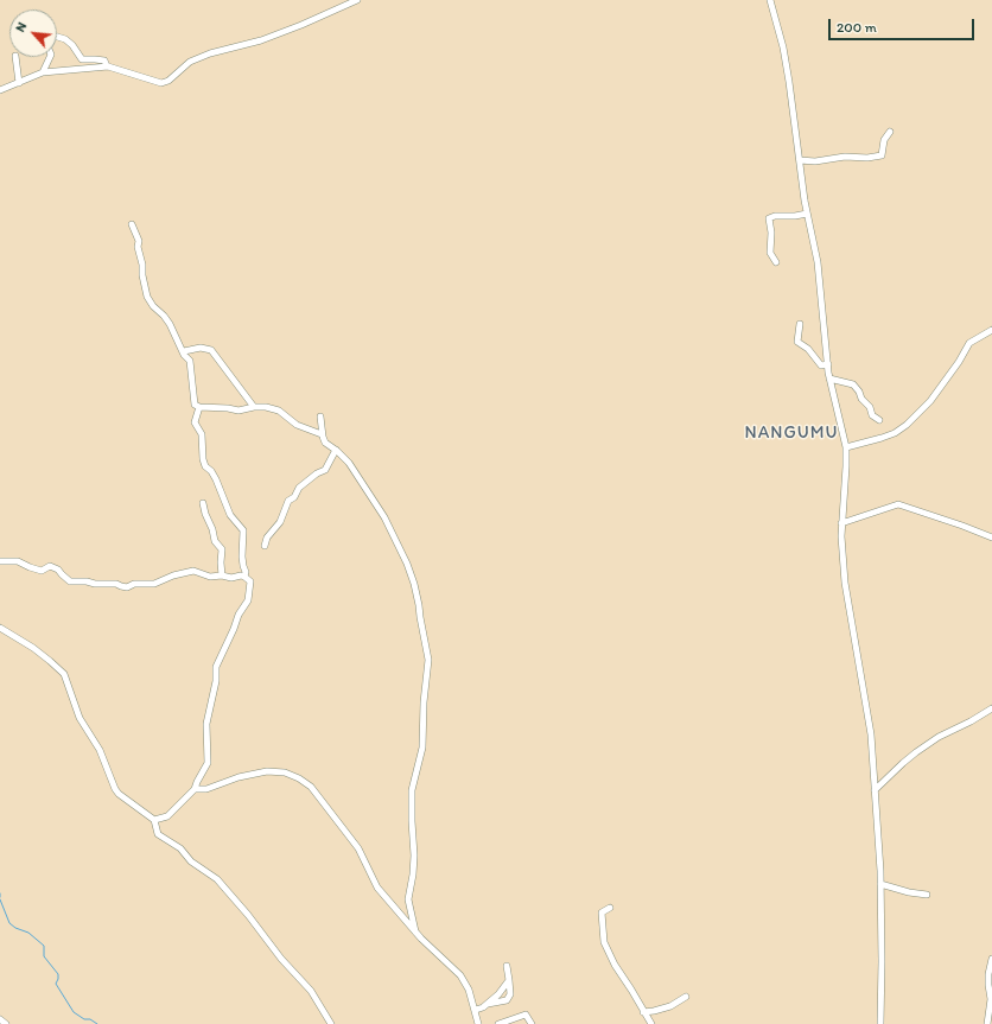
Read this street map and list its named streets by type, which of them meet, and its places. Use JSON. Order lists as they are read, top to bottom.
{
  "districts": ["NANGUMU"],
  "scale_bar": "200 m",
  "north": "top left"
}
